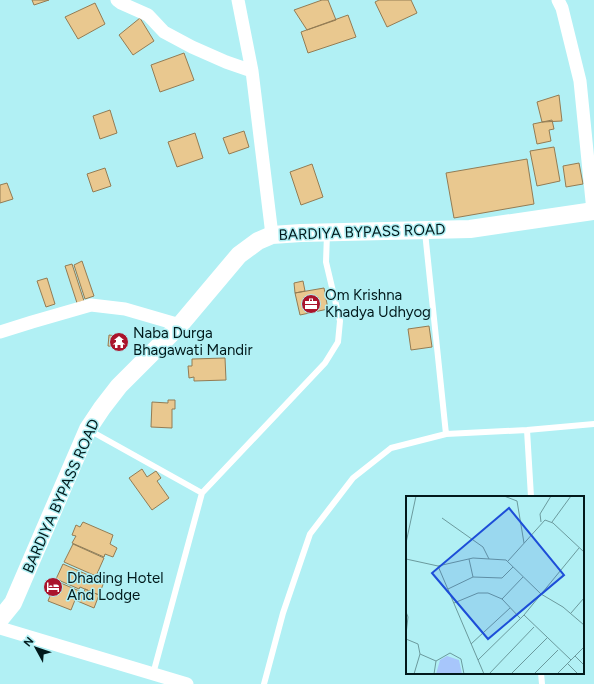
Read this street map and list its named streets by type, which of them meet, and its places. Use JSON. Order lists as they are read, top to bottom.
{
  "streets": {
    "street": ["BARDIYA BYPASS ROAD"]
  },
  "places": {
    "office": ["Om Krishna Khadya Udhyog"],
    "temple": ["Naba Durga Bhagawati Mandir"],
    "hotel": ["Dhading Hotel And Lodge"]
  },
  "north": "top left"
}
